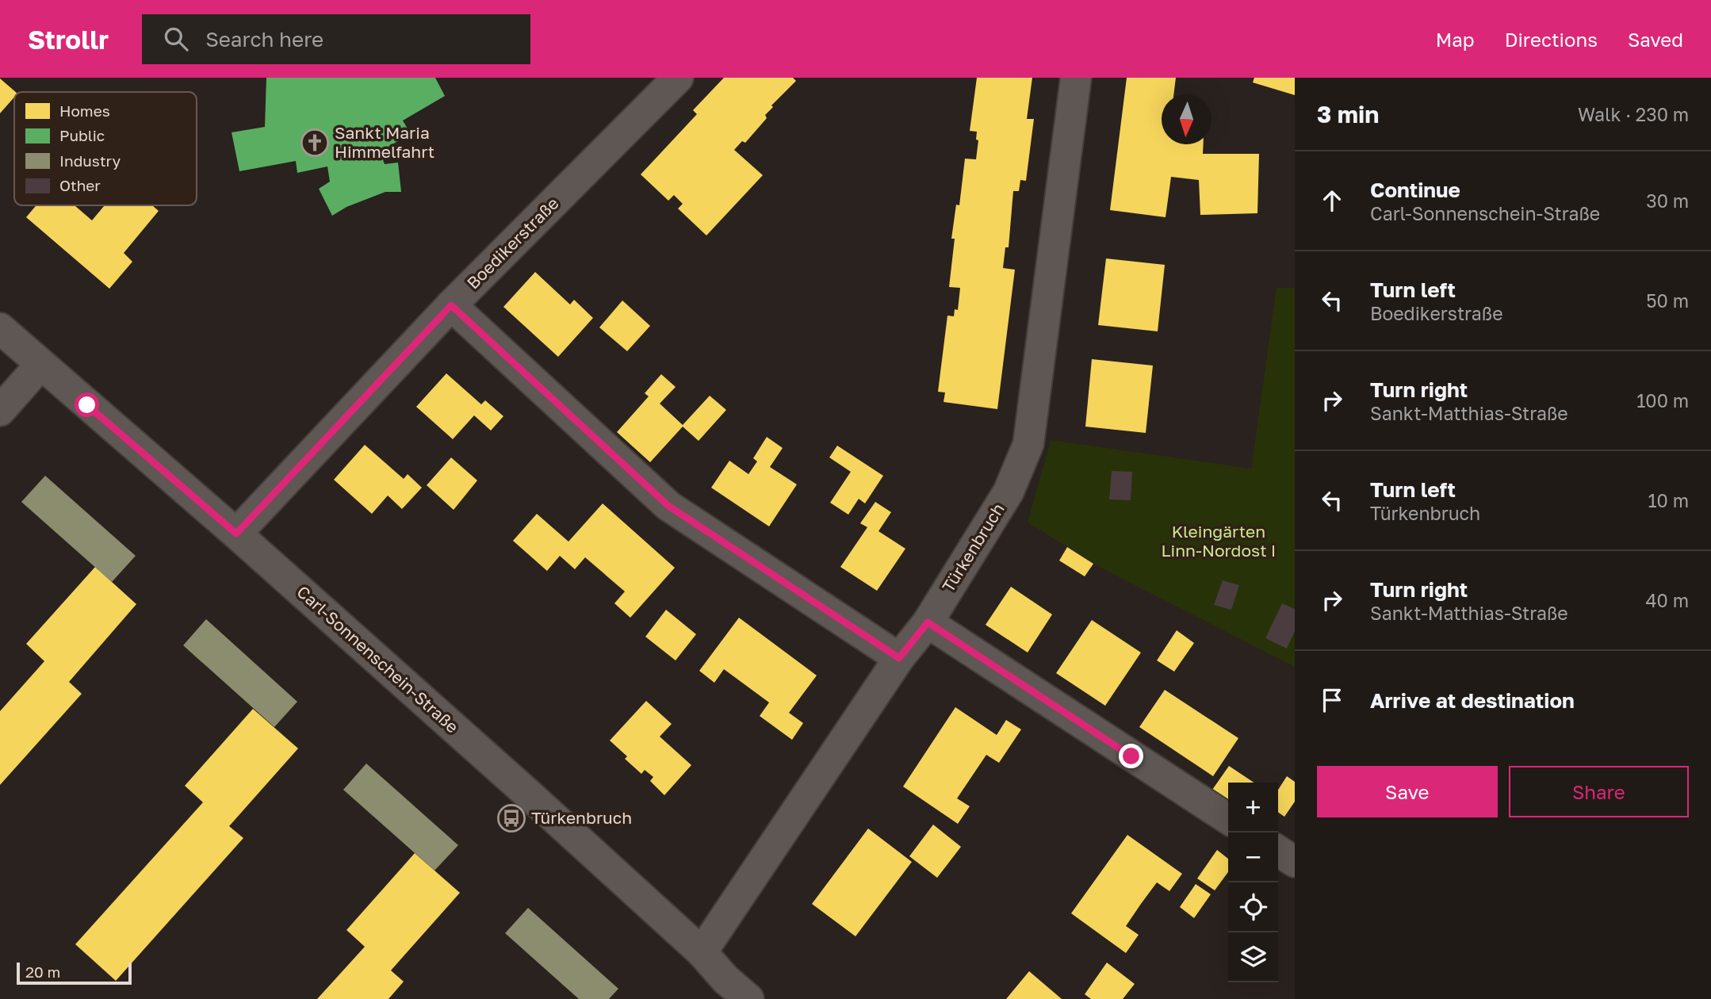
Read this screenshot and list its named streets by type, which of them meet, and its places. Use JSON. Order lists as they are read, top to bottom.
{
  "streets": {
    "street": ["Boedikerstraße", "Türkenbruch", "Carl-Sonnenschein-Straße"]
  },
  "crossings": [
    ["Boedikerstraße", "Carl-Sonnenschein-Straße"],
    ["Türkenbruch", "Carl-Sonnenschein-Straße"]
  ],
  "parks": ["Kleingärten Linn-Nordost I"],
  "places": {
    "church": ["Sankt Maria Himmelfahrt"],
    "bus stop": ["Türkenbruch"]
  },
  "legend": [
    "Homes",
    "Public",
    "Industry",
    "Other"
  ],
  "scale_bar": "20 m",
  "north": "bottom",
  "page": {
    "header": "Strollr",
    "search": "Search here",
    "nav": ["Map", "Directions", "Saved"],
    "heading": ["3 min", "Walk · 230 m"],
    "list": [
      ["Continue", "Carl-Sonnenschein-Straße", "30 m"],
      ["Turn left", "Boedikerstraße", "50 m"],
      ["Turn right", "Sankt-Matthias-Straße", "100 m"],
      ["Turn left", "Türkenbruch", "10 m"],
      ["Turn right", "Sankt-Matthias-Straße", "40 m"],
      "Arrive at destination"
    ],
    "buttons": ["Save", "Share"],
    "map_buttons": ["+", "−"],
    "scale": "20 m"
  }
}
